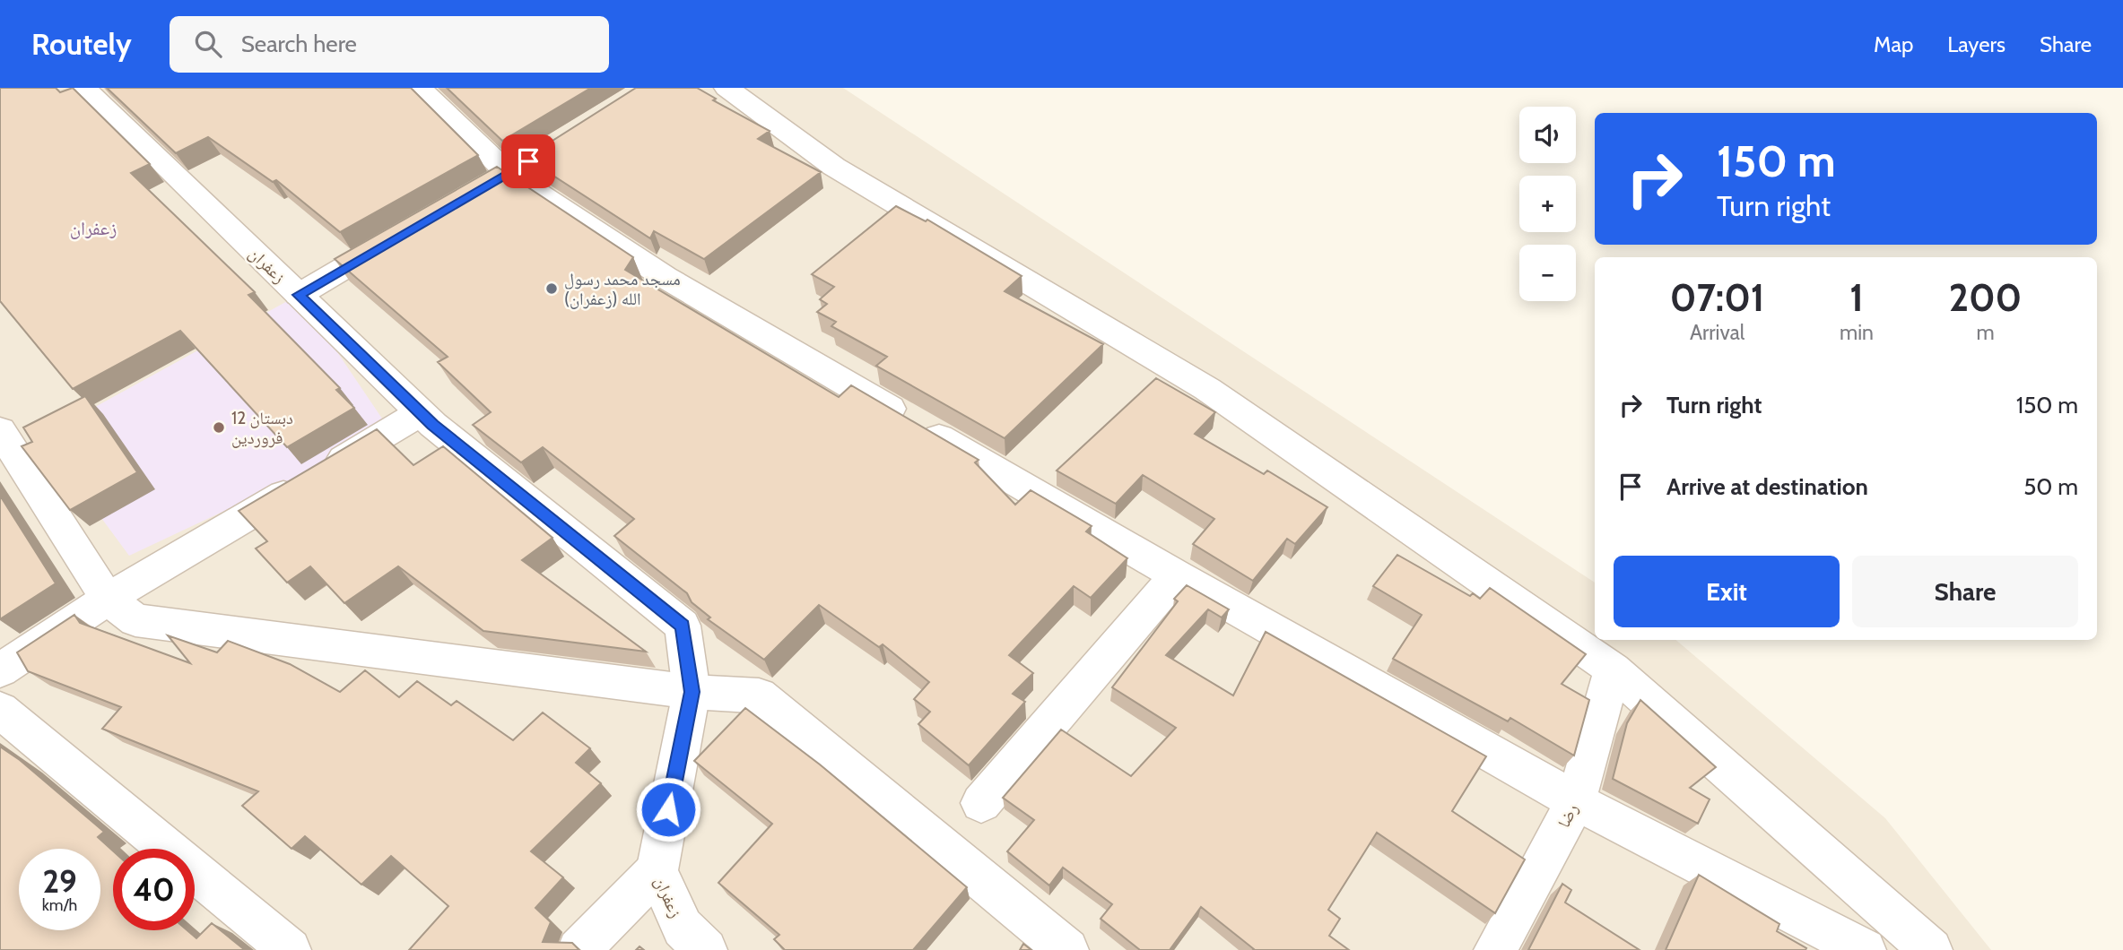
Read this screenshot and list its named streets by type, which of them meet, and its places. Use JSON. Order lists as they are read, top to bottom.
{
  "streets": {
    "street": ["زعفران", "رضا"]
  },
  "districts": ["زعفران"],
  "places": ["مسجد محمد رسول الله (زعفران)", "دبستان 12 فروردین"],
  "page": {
    "header": "Routely",
    "search": "Search here",
    "nav": ["Map", "Layers", "Share"],
    "map_buttons": ["+", "−"],
    "turn": ["150 m", "Turn right"],
    "eta": [
      "07:01",
      "Arrival",
      "1",
      "min",
      "200",
      "m"
    ],
    "list": [
      {
        "name": "Turn right",
        "value": "150 m"
      },
      {
        "name": "Arrive at destination",
        "value": "50 m"
      }
    ],
    "buttons": ["Exit", "Share"],
    "speed": "29 km/h",
    "limit": "40"
  }
}
